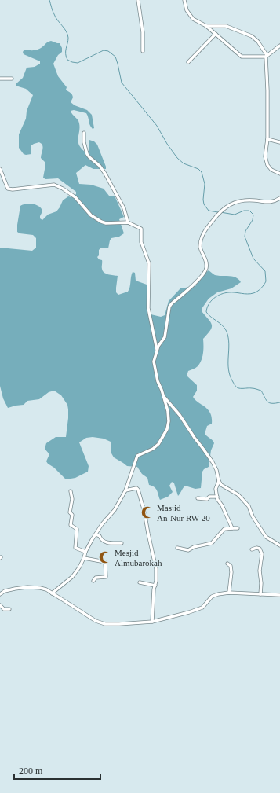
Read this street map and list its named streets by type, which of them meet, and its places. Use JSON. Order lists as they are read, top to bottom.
{
  "places": {
    "mosque": ["Masjid An-Nur RW 20", "Mesjid Almubarokah"]
  },
  "scale_bar": "200 m"
}
